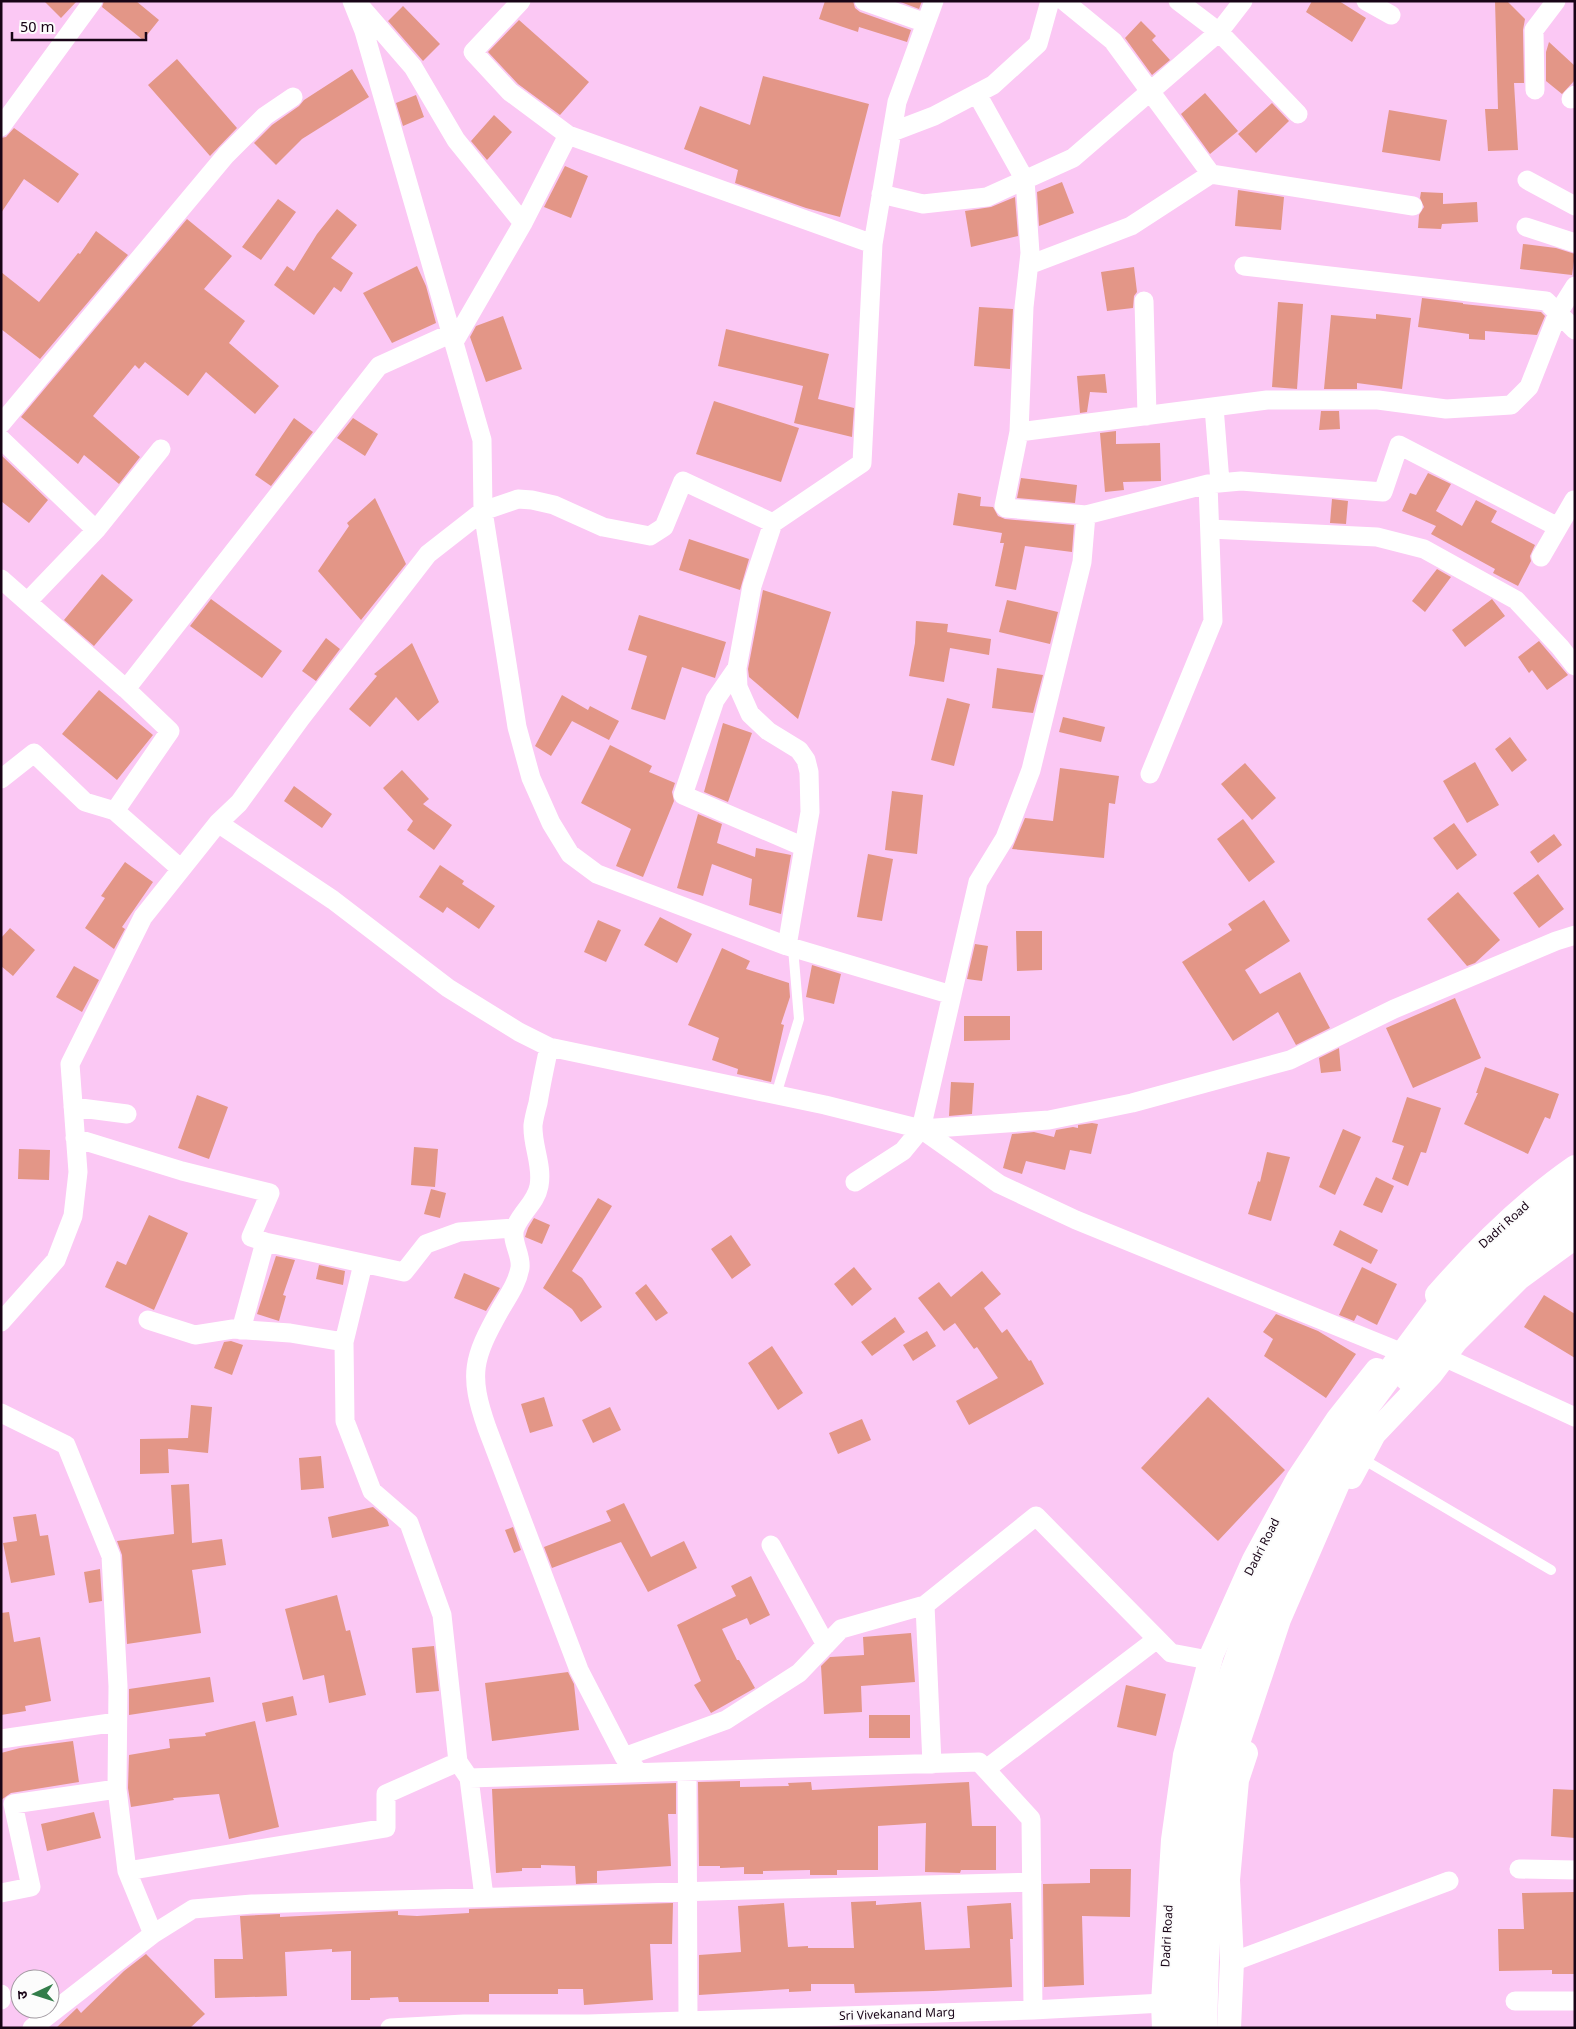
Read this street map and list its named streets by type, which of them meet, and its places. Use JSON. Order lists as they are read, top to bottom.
{
  "streets": {
    "street": ["Dadri Road", "Sri Vivekanand Marg"]
  },
  "crossings": [
    ["Dadri Road", "Sri Vivekanand Marg"]
  ],
  "scale_bar": "50 m",
  "north": "left"
}
